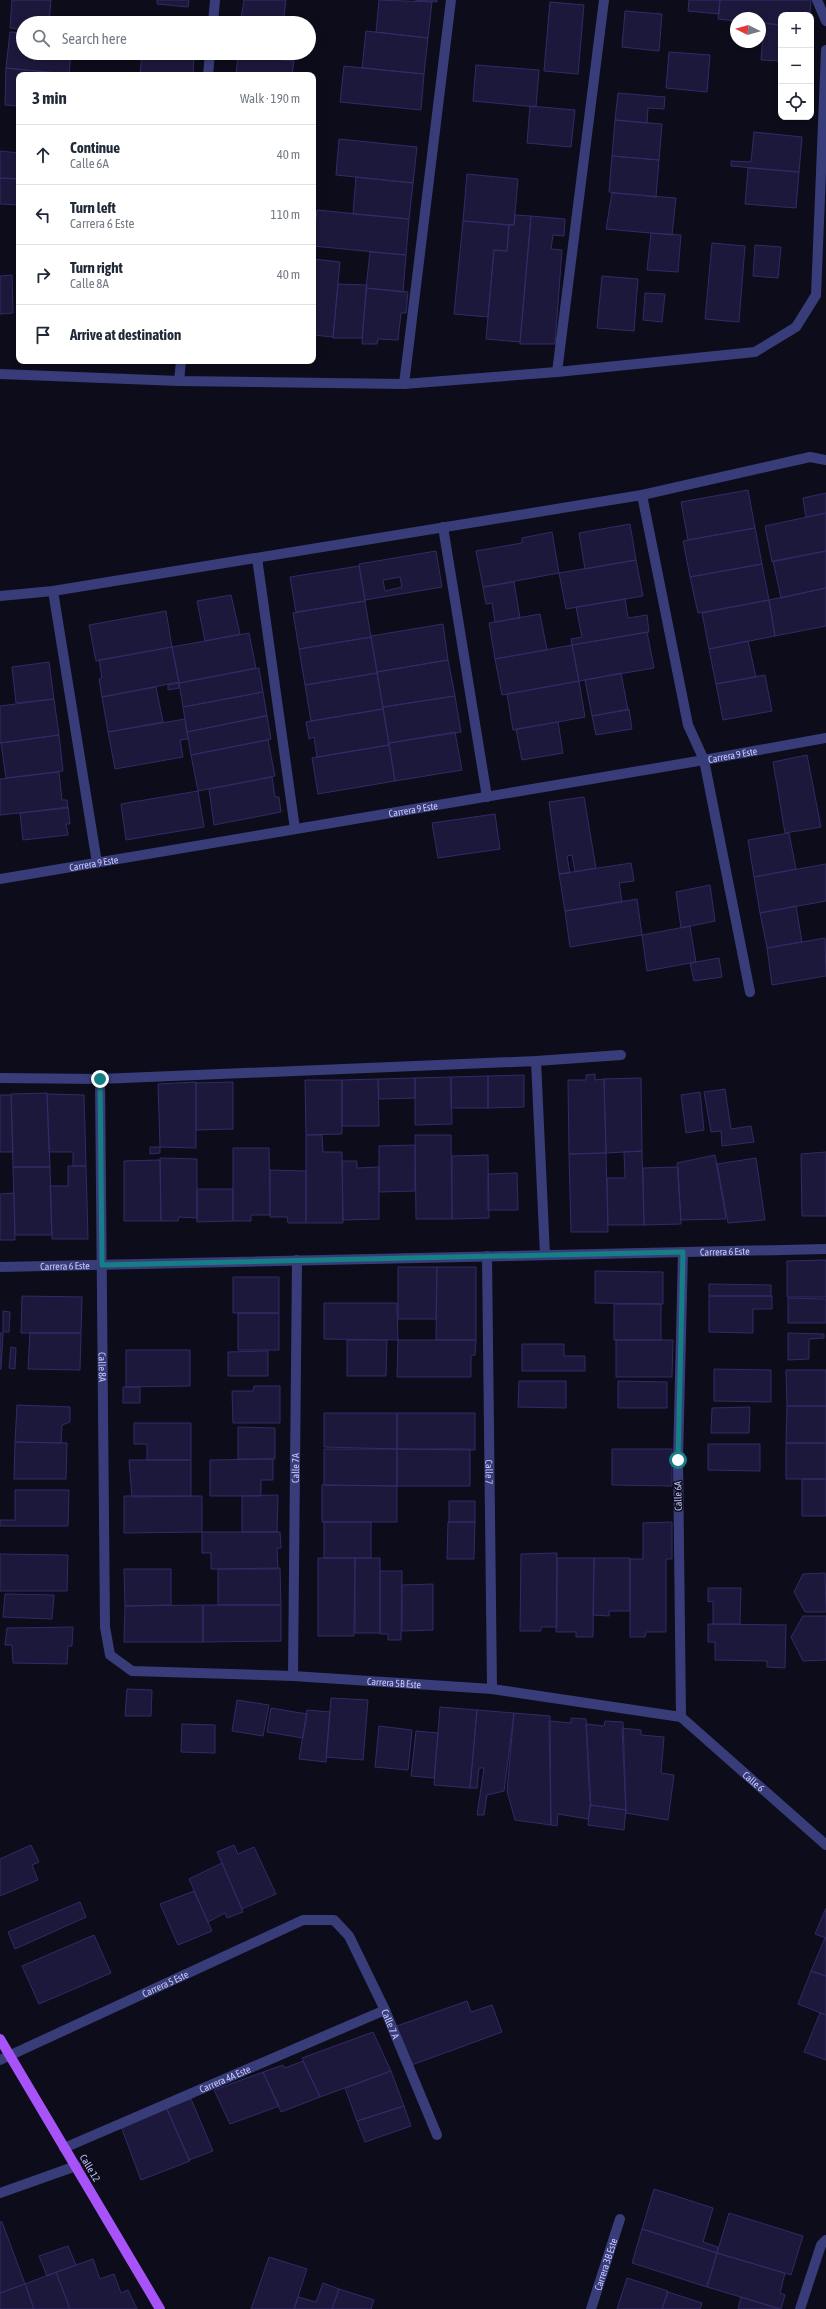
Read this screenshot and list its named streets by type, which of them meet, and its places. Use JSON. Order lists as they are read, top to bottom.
{
  "streets": {
    "main road": ["Calle 12"],
    "street": [
      "Carrera 9 Este",
      "Carrera 6 Este",
      "Calle 8A",
      "Calle 7A",
      "Calle 7",
      "Calle 6A",
      "Carrera 5B Este",
      "Calle 6",
      "Carrera 5 Este",
      "Calle 7 A",
      "Carrera 4A Este",
      "Carrera 3B Este"
    ]
  },
  "crossings": [
    ["Carrera 6 Este", "Calle 8A"],
    ["Carrera 6 Este", "Calle 7A"],
    ["Carrera 6 Este", "Calle 7"],
    ["Carrera 6 Este", "Calle 6A"],
    ["Calle 8A", "Carrera 5B Este"],
    ["Calle 7A", "Carrera 5B Este"],
    ["Calle 7", "Carrera 5B Este"],
    ["Calle 6A", "Carrera 5B Este"],
    ["Calle 6A", "Calle 6"],
    ["Carrera 5B Este", "Calle 6"],
    ["Carrera 5 Este", "Calle 7 A"],
    ["Carrera 5 Este", "Calle 12"],
    ["Calle 7 A", "Carrera 4A Este"],
    ["Carrera 4A Este", "Calle 12"]
  ],
  "north": "left",
  "page": {
    "map_buttons": ["+", "−"],
    "search": "Search here",
    "heading": ["3 min", "Walk · 190 m"],
    "list": [
      ["Continue", "Calle 6A", "40 m"],
      ["Turn left", "Carrera 6 Este", "110 m"],
      ["Turn right", "Calle 8A", "40 m"],
      "Arrive at destination"
    ]
  }
}
